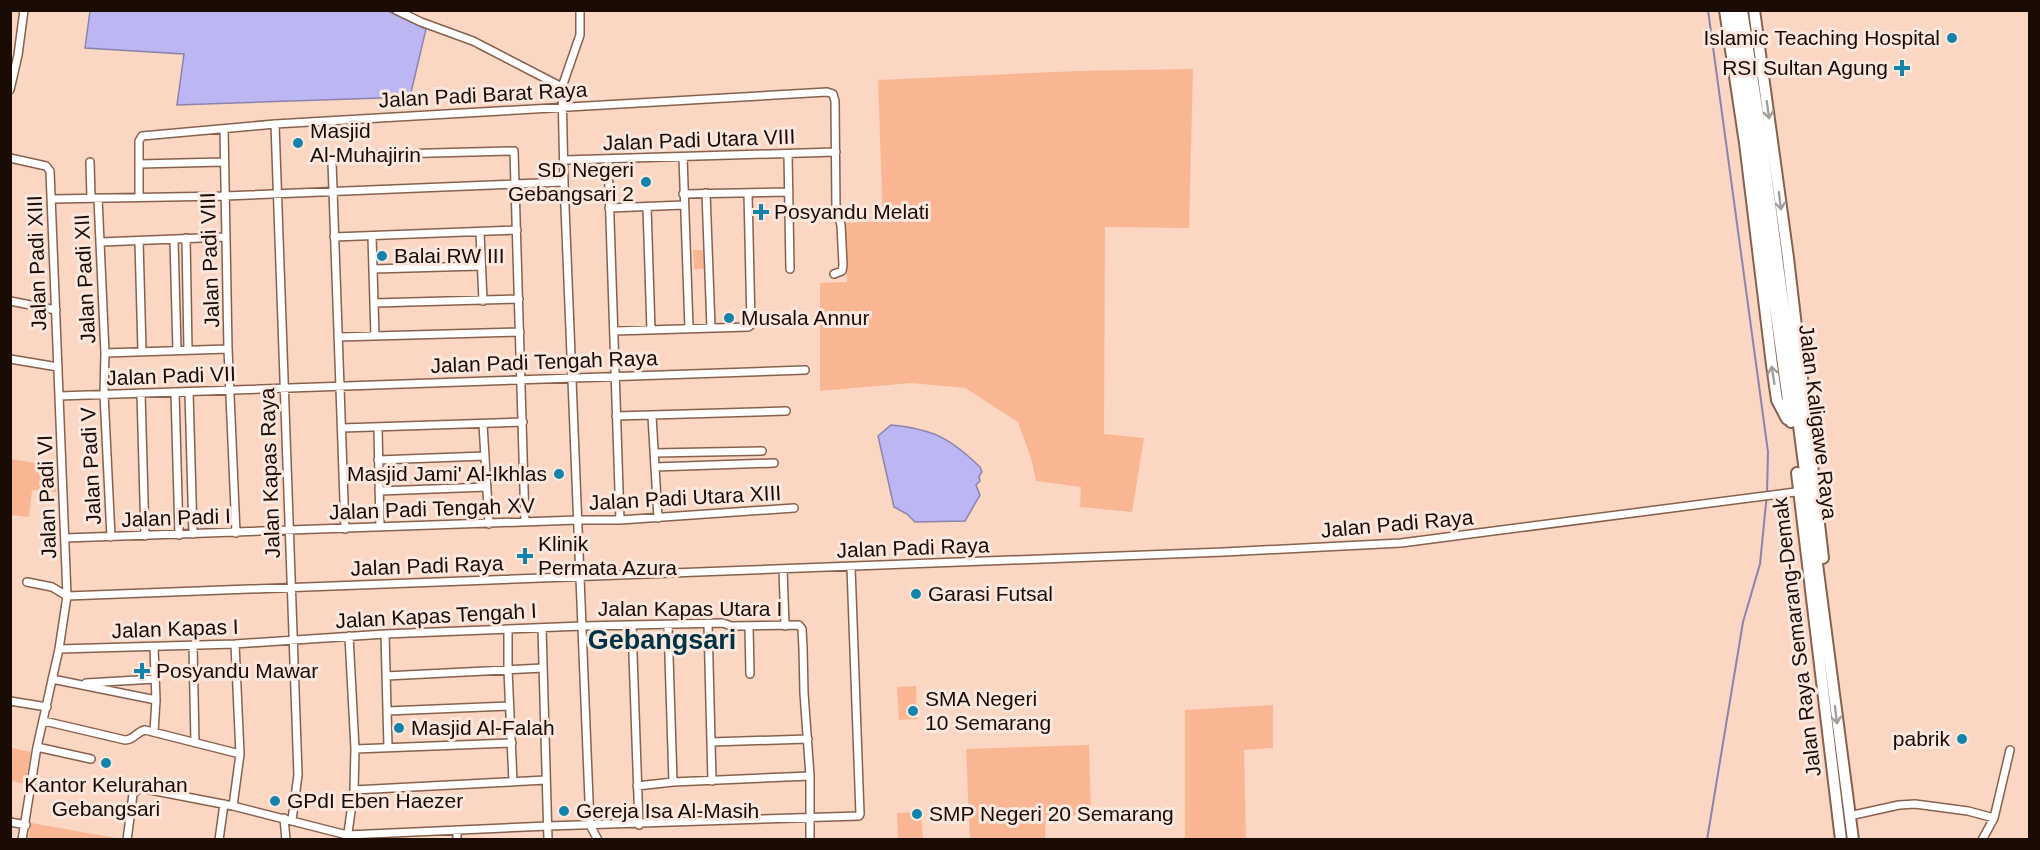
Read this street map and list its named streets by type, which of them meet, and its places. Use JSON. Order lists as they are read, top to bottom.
{
  "streets": {
    "highway": ["Jalan Kaligawe Raya", "Jalan Raya Semarang-Demak"],
    "street": [
      "Jalan Padi Barat Raya",
      "Jalan Padi Utara VIII",
      "Jalan Padi VIII",
      "Jalan Padi XIII",
      "Jalan Padi XII",
      "Jalan Padi Tengah Raya",
      "Jalan Padi VII",
      "Jalan Padi V",
      "Jalan Kapas Raya",
      "Jalan Padi VI",
      "Jalan Padi Utara XIII",
      "Jalan Padi Tengah XV",
      "Jalan Padi I",
      "Jalan Padi Raya",
      "Jalan Kapas Utara I",
      "Jalan Kapas Tengah I",
      "Jalan Kapas I"
    ]
  },
  "crossings": [
    ["Jalan Padi Barat Raya", "Jalan Padi Utara VIII"],
    ["Jalan Padi Barat Raya", "Jalan Padi VIII"],
    ["Jalan Padi Barat Raya", "Jalan Kapas Raya"],
    ["Jalan Padi VIII", "Jalan Padi VII"],
    ["Jalan Padi VIII", "Jalan Padi I"],
    ["Jalan Padi XIII", "Jalan Padi VII"],
    ["Jalan Padi XIII", "Jalan Padi VI"],
    ["Jalan Padi XII", "Jalan Padi VII"],
    ["Jalan Padi XII", "Jalan Padi V"],
    ["Jalan Padi Tengah Raya", "Jalan Padi VII"],
    ["Jalan Padi Tengah Raya", "Jalan Kapas Raya"],
    ["Jalan Padi VII", "Jalan Padi V"],
    ["Jalan Padi VII", "Jalan Kapas Raya"],
    ["Jalan Padi VII", "Jalan Padi VI"],
    ["Jalan Kaligawe Raya", "Jalan Padi Raya"],
    ["Jalan Kaligawe Raya", "Jalan Raya Semarang-Demak"],
    ["Jalan Padi V", "Jalan Padi I"],
    ["Jalan Kapas Raya", "Jalan Padi Tengah XV"],
    ["Jalan Kapas Raya", "Jalan Padi I"],
    ["Jalan Kapas Raya", "Jalan Padi Raya"],
    ["Jalan Kapas Raya", "Jalan Kapas Tengah I"],
    ["Jalan Kapas Raya", "Jalan Kapas I"],
    ["Jalan Padi VI", "Jalan Padi I"],
    ["Jalan Padi VI", "Jalan Padi Raya"],
    ["Jalan Padi VI", "Jalan Kapas I"],
    ["Jalan Padi Utara XIII", "Jalan Padi Tengah XV"],
    ["Jalan Padi Tengah XV", "Jalan Padi I"],
    ["Jalan Padi Raya", "Jalan Raya Semarang-Demak"],
    ["Jalan Kapas Utara I", "Jalan Kapas Tengah I"],
    ["Jalan Kapas Tengah I", "Jalan Kapas I"]
  ],
  "districts": ["Gebangsari"],
  "places": {
    "other": [
      "Islamic Teaching Hospital",
      "Masjid Al-Muhajirin",
      "SD Negeri Gebangsari 2",
      "Balai RW III",
      "Musala Annur",
      "Masjid Jami' Al-Ikhlas",
      "Garasi Futsal",
      "SMA Negeri 10 Semarang",
      "Masjid Al-Falah",
      "pabrik",
      "Kantor Kelurahan Gebangsari",
      "GPdI Eben Haezer",
      "Gereja Isa Al-Masih",
      "SMP Negeri 20 Semarang"
    ],
    "health": [
      "RSI Sultan Agung",
      "Posyandu Melati",
      "Klinik Permata Azura",
      "Posyandu Mawar"
    ]
  }
}
